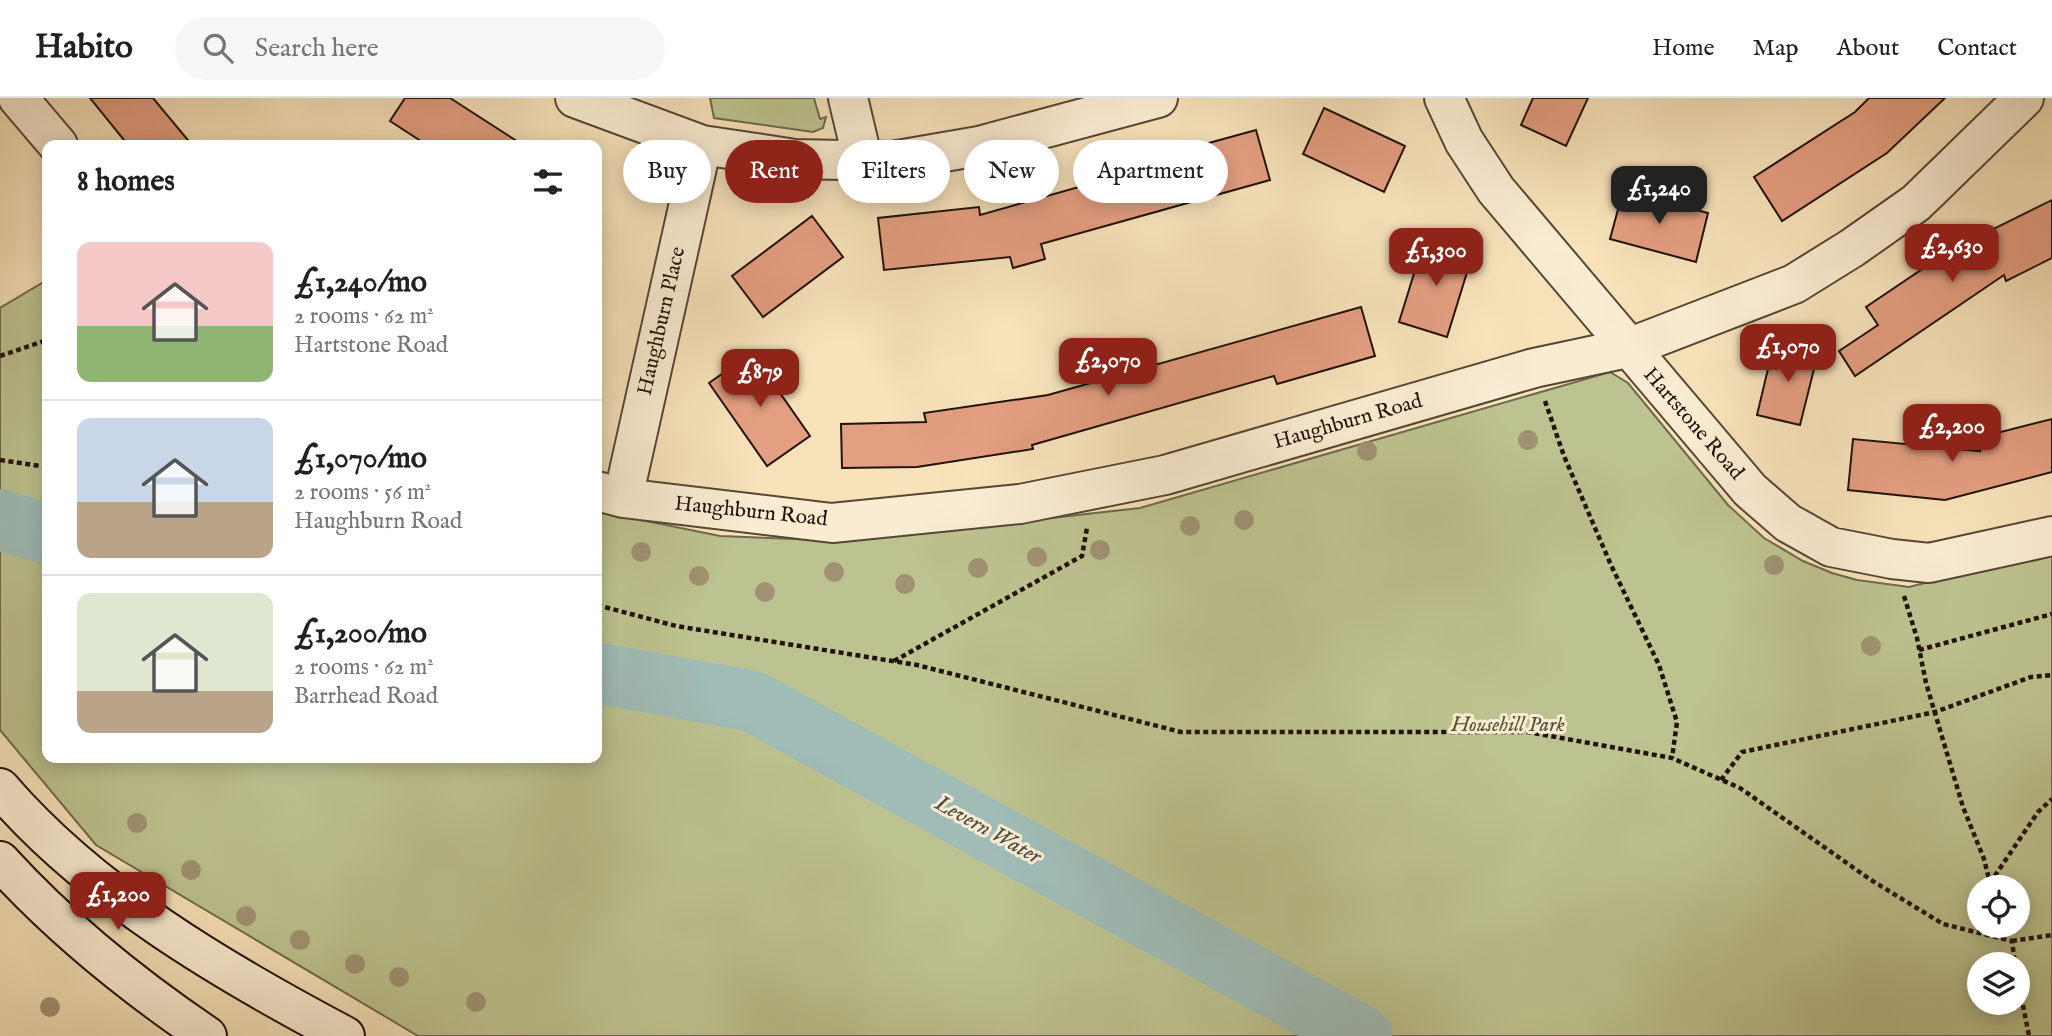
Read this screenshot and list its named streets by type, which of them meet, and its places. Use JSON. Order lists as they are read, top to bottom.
{
  "streets": {
    "street": ["Haughburn Place", "Haughburn Road", "Hartstone Road"]
  },
  "crossings": [
    ["Haughburn Place", "Haughburn Road"],
    ["Haughburn Road", "Hartstone Road"]
  ],
  "water": ["Levern Water"],
  "parks": ["Househill Park"],
  "page": {
    "header": "Habito",
    "search": "Search here",
    "nav": [
      "Home",
      "Map",
      "About",
      "Contact"
    ],
    "chip": [
      "Buy",
      "Rent",
      "Filters",
      "New",
      "Apartment"
    ],
    "heading": "8 homes",
    "price": [
      "£1,240",
      "£2,630",
      "£1,300",
      "£1,070",
      "£2,070",
      "£879",
      "£2,200",
      "£1,200"
    ],
    "list": [
      {
        "name": "£1,240/mo",
        "note": "2 rooms · 62 m² · Hartstone Road"
      },
      {
        "name": "£1,070/mo",
        "note": "2 rooms · 56 m² · Haughburn Road"
      },
      {
        "name": "£1,200/mo",
        "note": "2 rooms · 62 m² · Barrhead Road"
      }
    ]
  }
}
